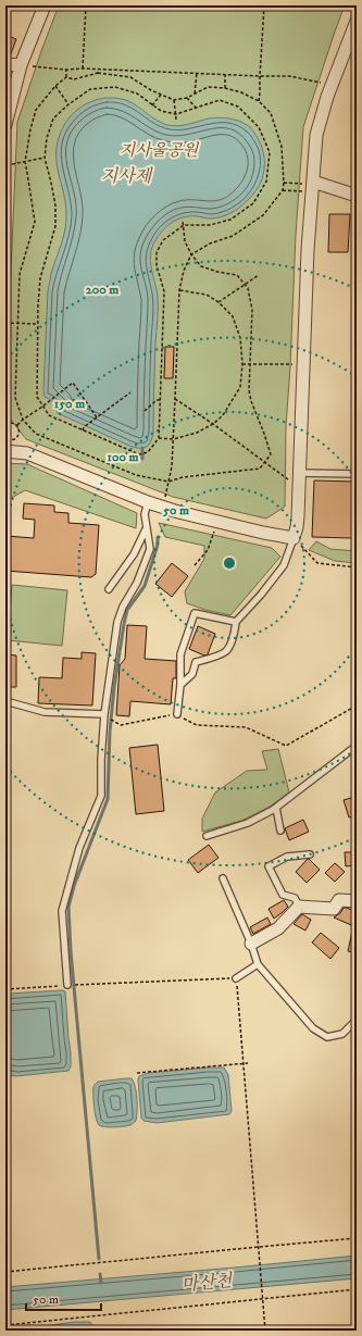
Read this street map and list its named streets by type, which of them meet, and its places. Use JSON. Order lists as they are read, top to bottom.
{
  "water": ["지사제", "마산천"],
  "parks": ["지사울공원"],
  "scale_bar": "50 m",
  "rings": [
    "200 m",
    "150 m",
    "100 m",
    "50 m"
  ]
}
